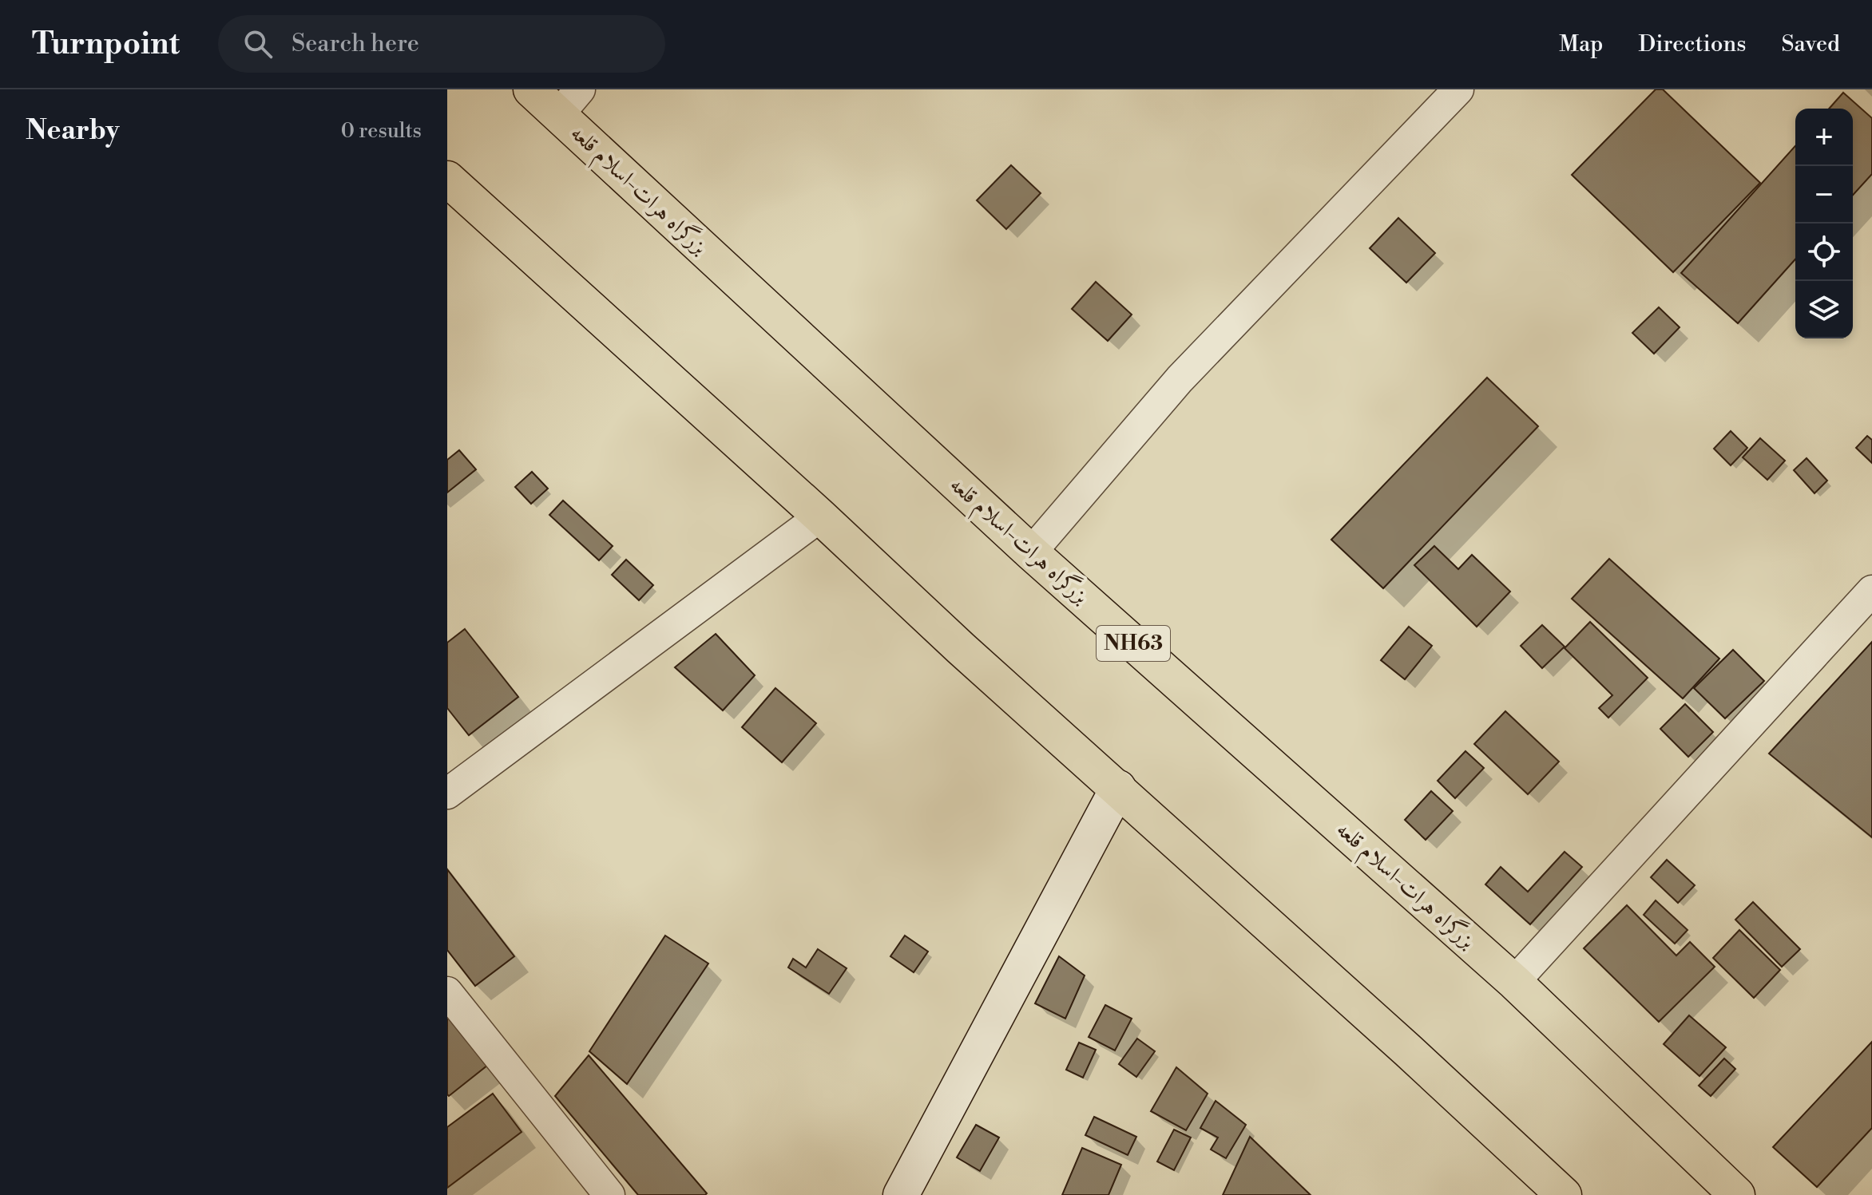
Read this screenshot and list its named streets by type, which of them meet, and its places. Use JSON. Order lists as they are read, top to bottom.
{
  "streets": {
    "highway": ["بزرگراه هرات-اسلام قلعه", "NH63"]
  },
  "page": {
    "header": "Turnpoint",
    "search": "Search here",
    "nav": ["Map", "Directions", "Saved"],
    "heading": ["Nearby", "0 results"],
    "map_buttons": ["+", "−"]
  }
}
